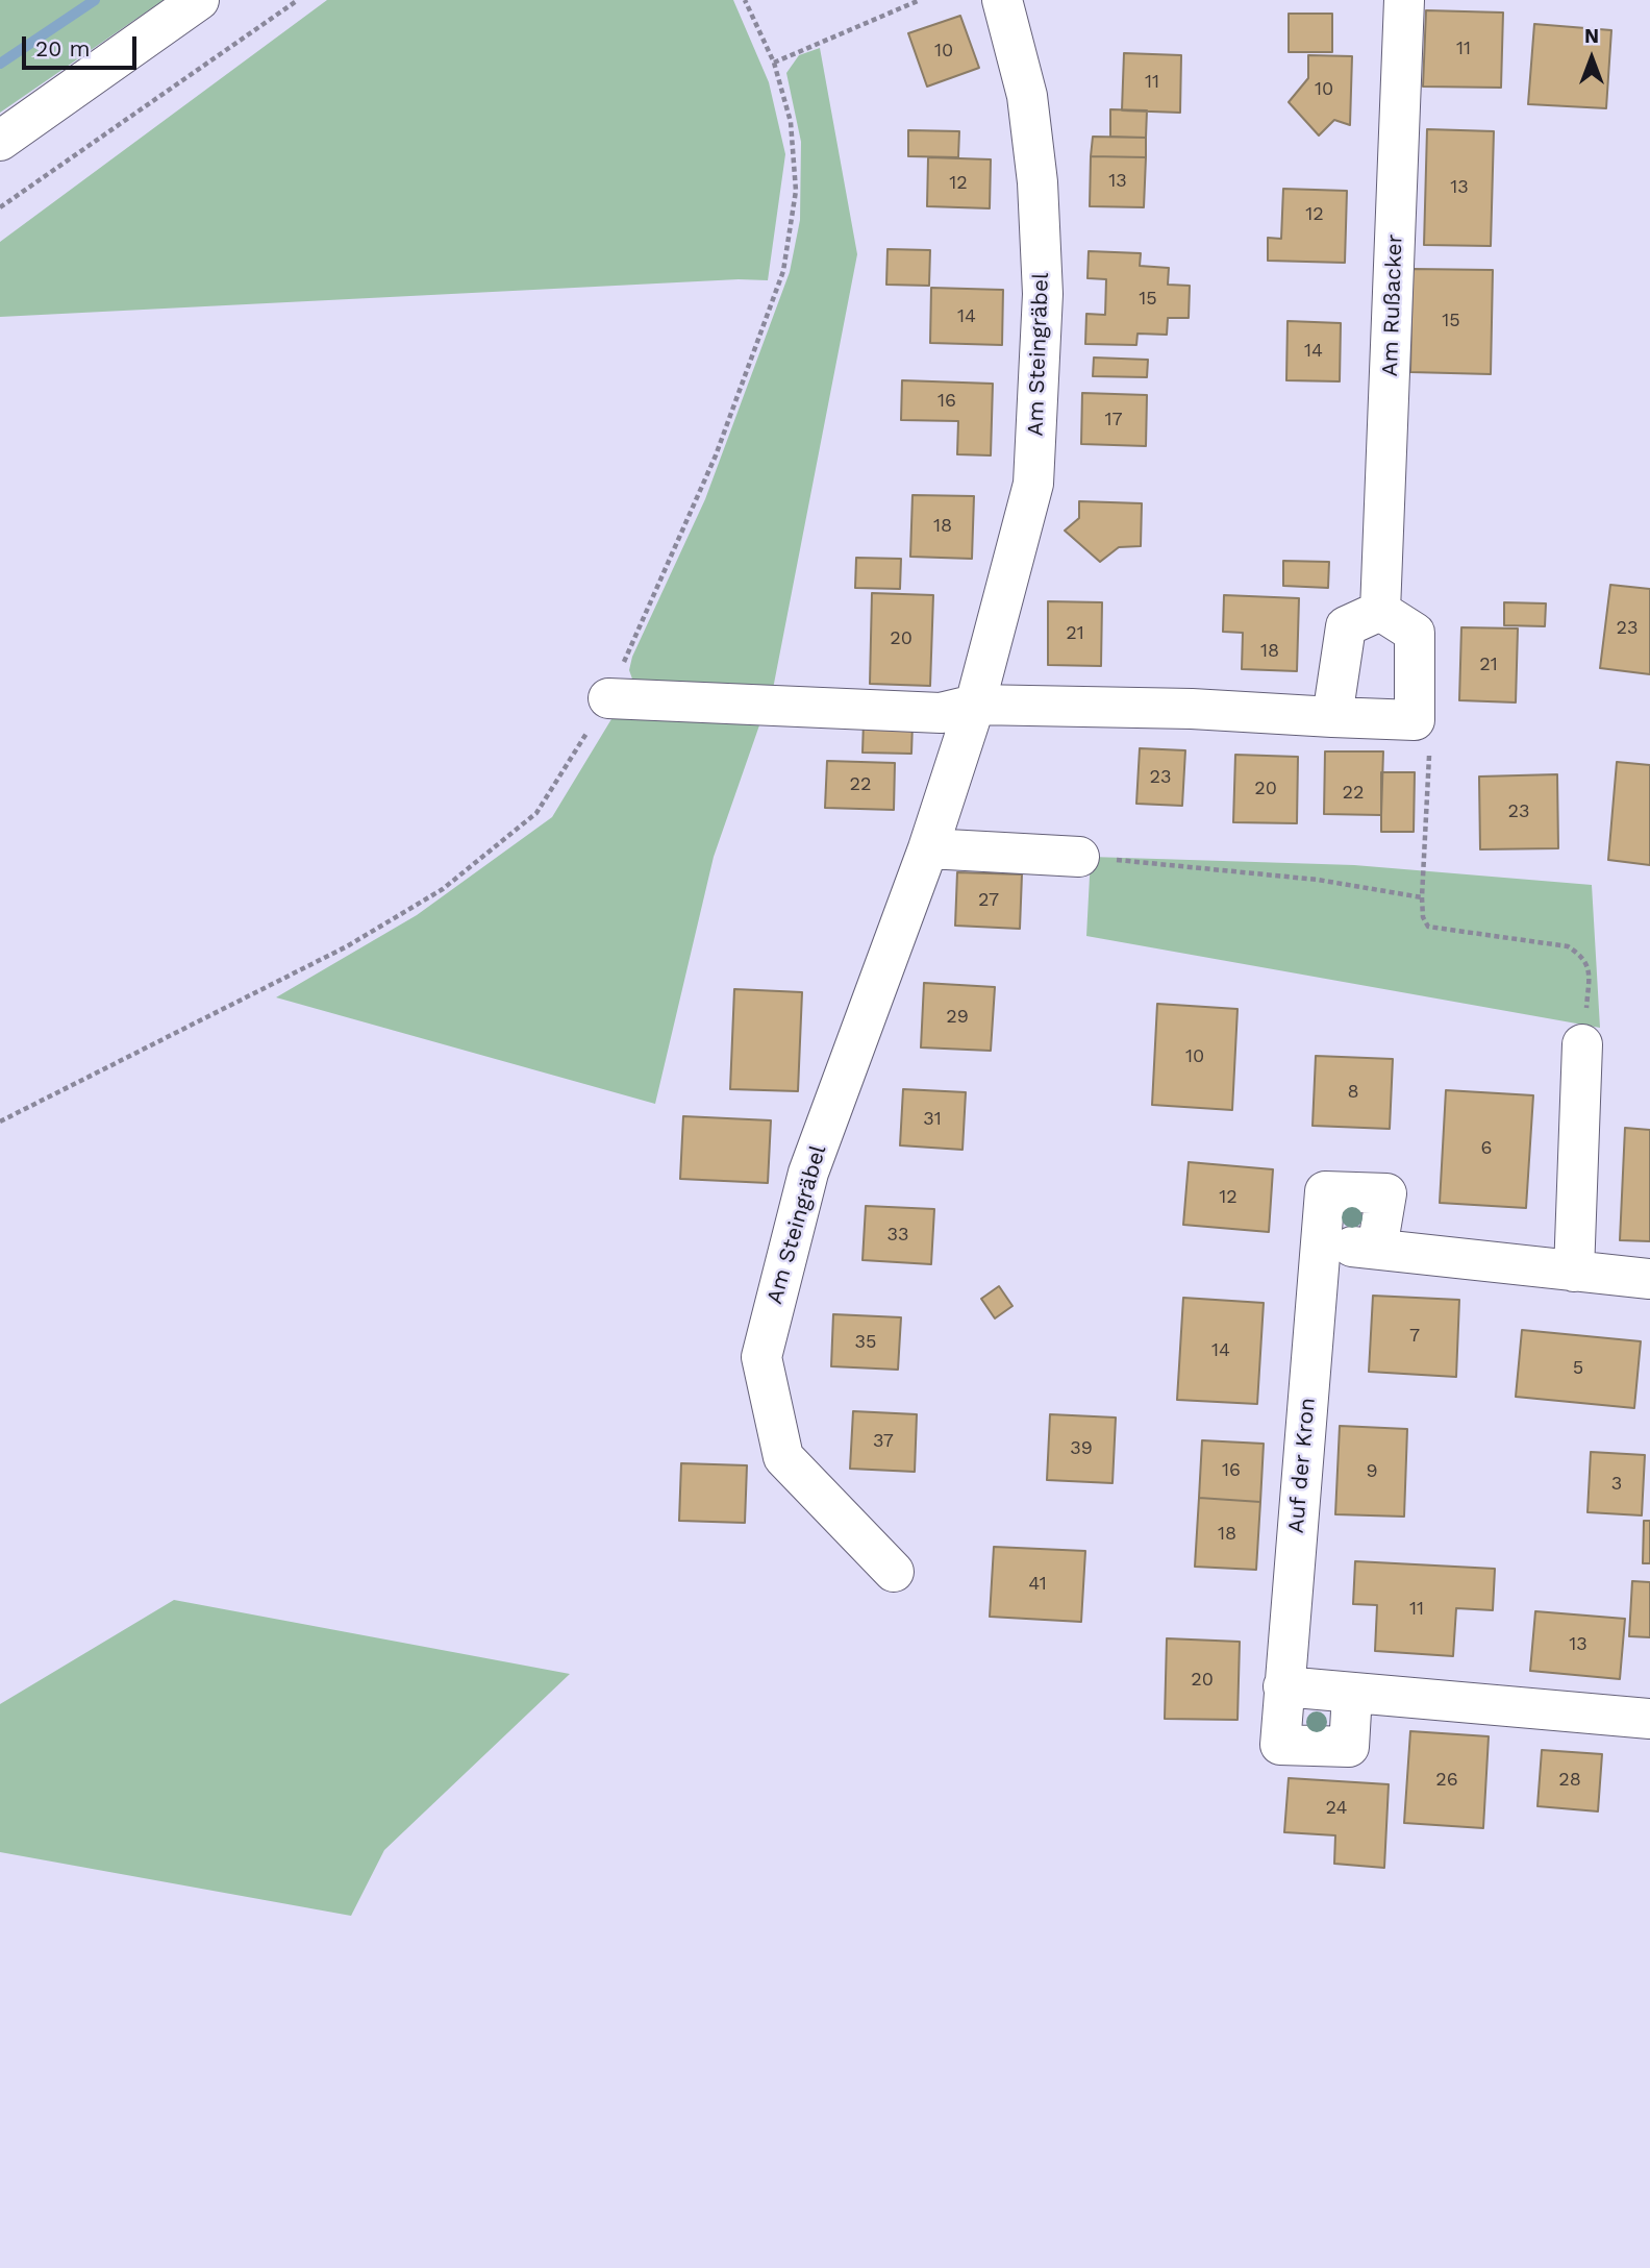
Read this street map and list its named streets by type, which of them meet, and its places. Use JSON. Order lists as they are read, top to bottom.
{
  "streets": {
    "street": ["Am Rußacker", "Am Steingräbel", "Auf der Kron"]
  },
  "house_numbers": [
    "11",
    "10",
    "11",
    "10",
    "13",
    "12",
    "13",
    "12",
    "15",
    "14",
    "15",
    "14",
    "16",
    "17",
    "18",
    "23",
    "21",
    "20",
    "18",
    "21",
    "23",
    "22",
    "20",
    "22",
    "23",
    "27",
    "29",
    "10",
    "8",
    "31",
    "6",
    "12",
    "33",
    "7",
    "35",
    "14",
    "5",
    "37",
    "39",
    "16",
    "9",
    "3",
    "18",
    "41",
    "11",
    "13",
    "20",
    "26",
    "28",
    "24"
  ],
  "scale_bar": "20 m",
  "north": "top"
}
